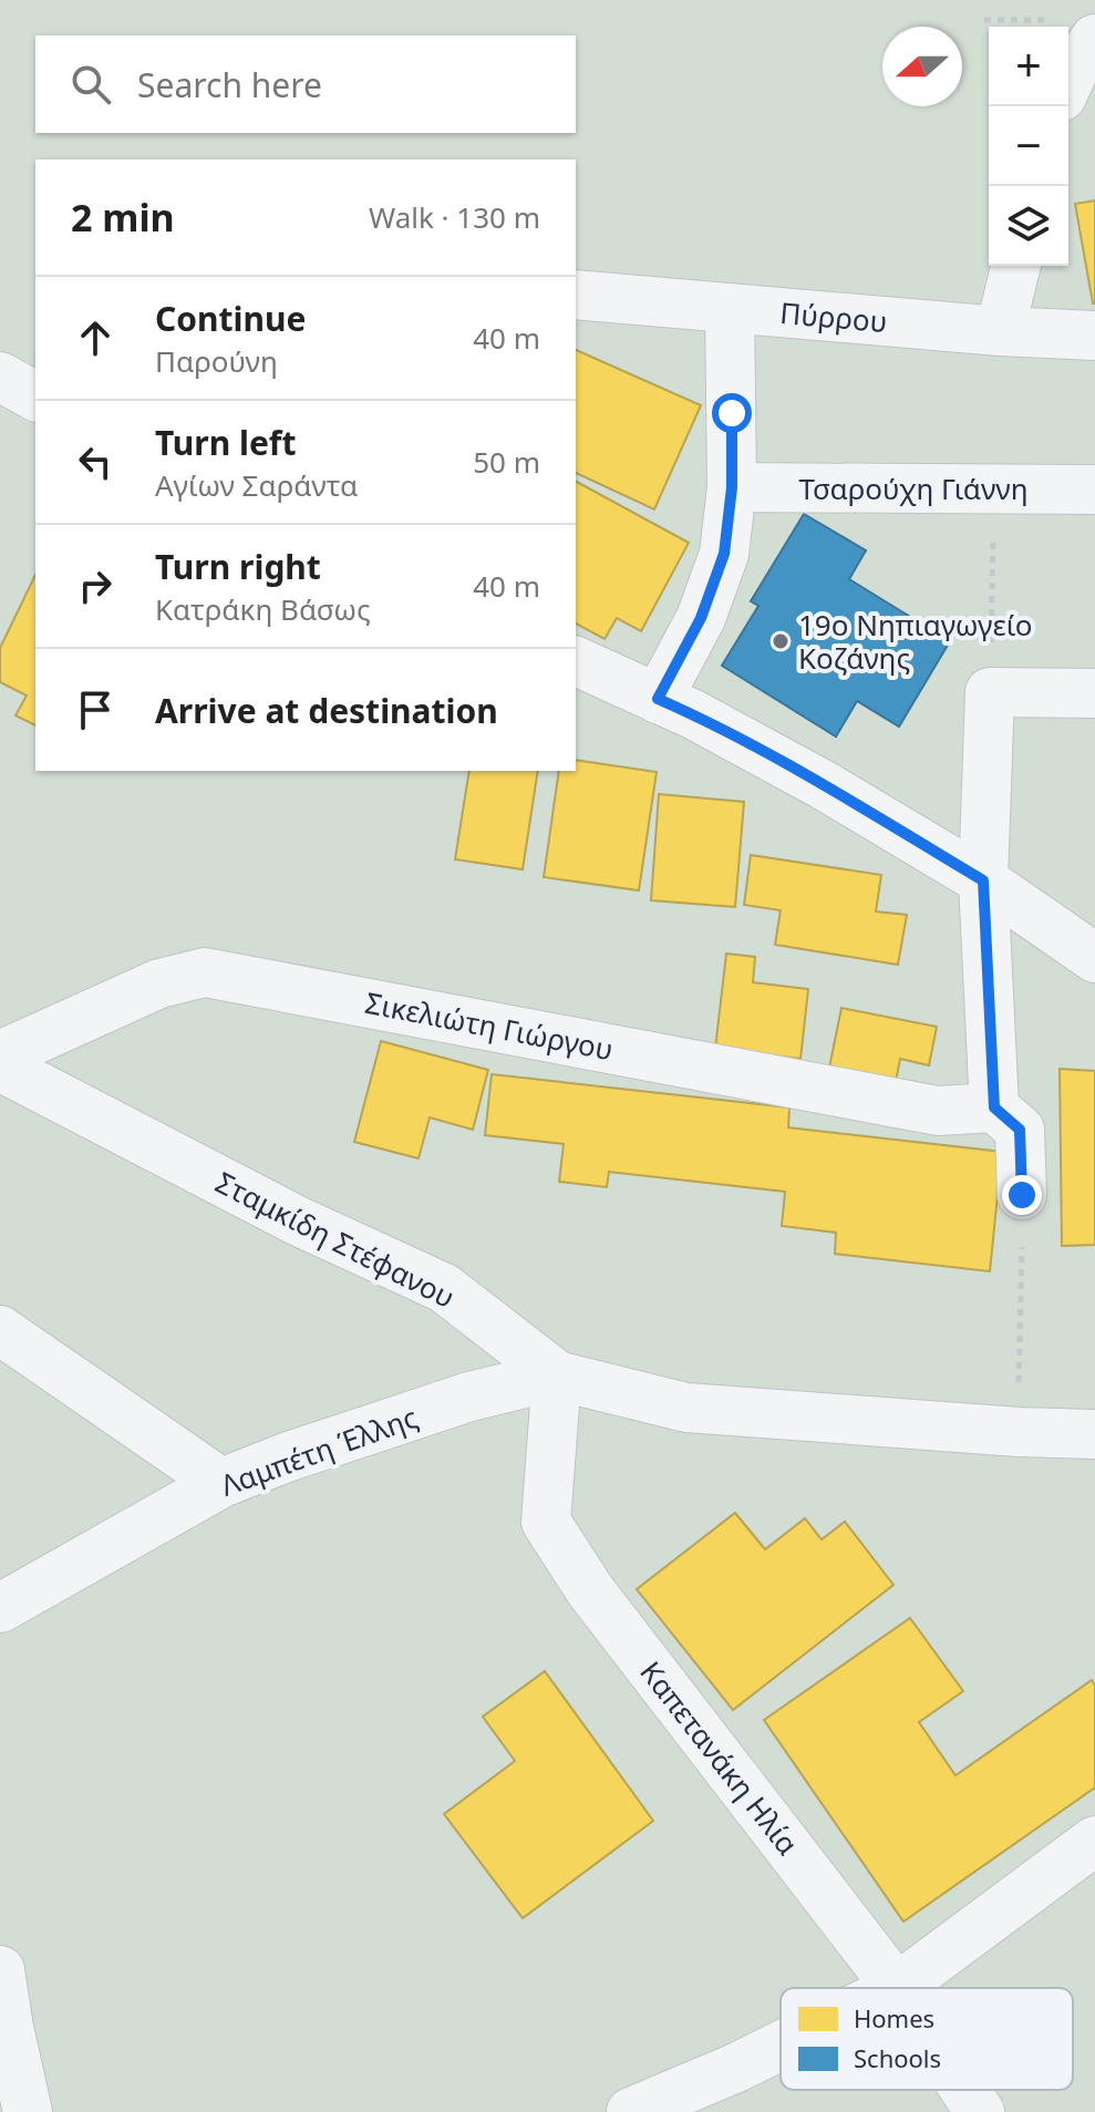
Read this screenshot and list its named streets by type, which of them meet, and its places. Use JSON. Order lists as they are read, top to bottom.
{
  "streets": {
    "street": [
      "Πύρρου",
      "Τσαρούχη Γιάννη",
      "Σικελιώτη Γιώργου",
      "Σταμκίδη Στέφανου",
      "Λαμπέτη Έλλης",
      "Καπετανάκη Ηλία"
    ]
  },
  "crossings": [
    ["Σταμκίδη Στέφανου", "Λαμπέτη Έλλης"],
    ["Σταμκίδη Στέφανου", "Καπετανάκη Ηλία"],
    ["Λαμπέτη Έλλης", "Καπετανάκη Ηλία"]
  ],
  "places": ["19ο Νηπιαγωγείο Κοζάνης"],
  "legend": ["Homes", "Schools"],
  "north": "left",
  "page": {
    "map_buttons": ["+", "−"],
    "search": "Search here",
    "heading": ["2 min", "Walk · 130 m"],
    "list": [
      ["Continue", "Παρούνη", "40 m"],
      ["Turn left", "Αγίων Σαράντα", "50 m"],
      ["Turn right", "Κατράκη Βάσως", "40 m"],
      "Arrive at destination"
    ]
  }
}
